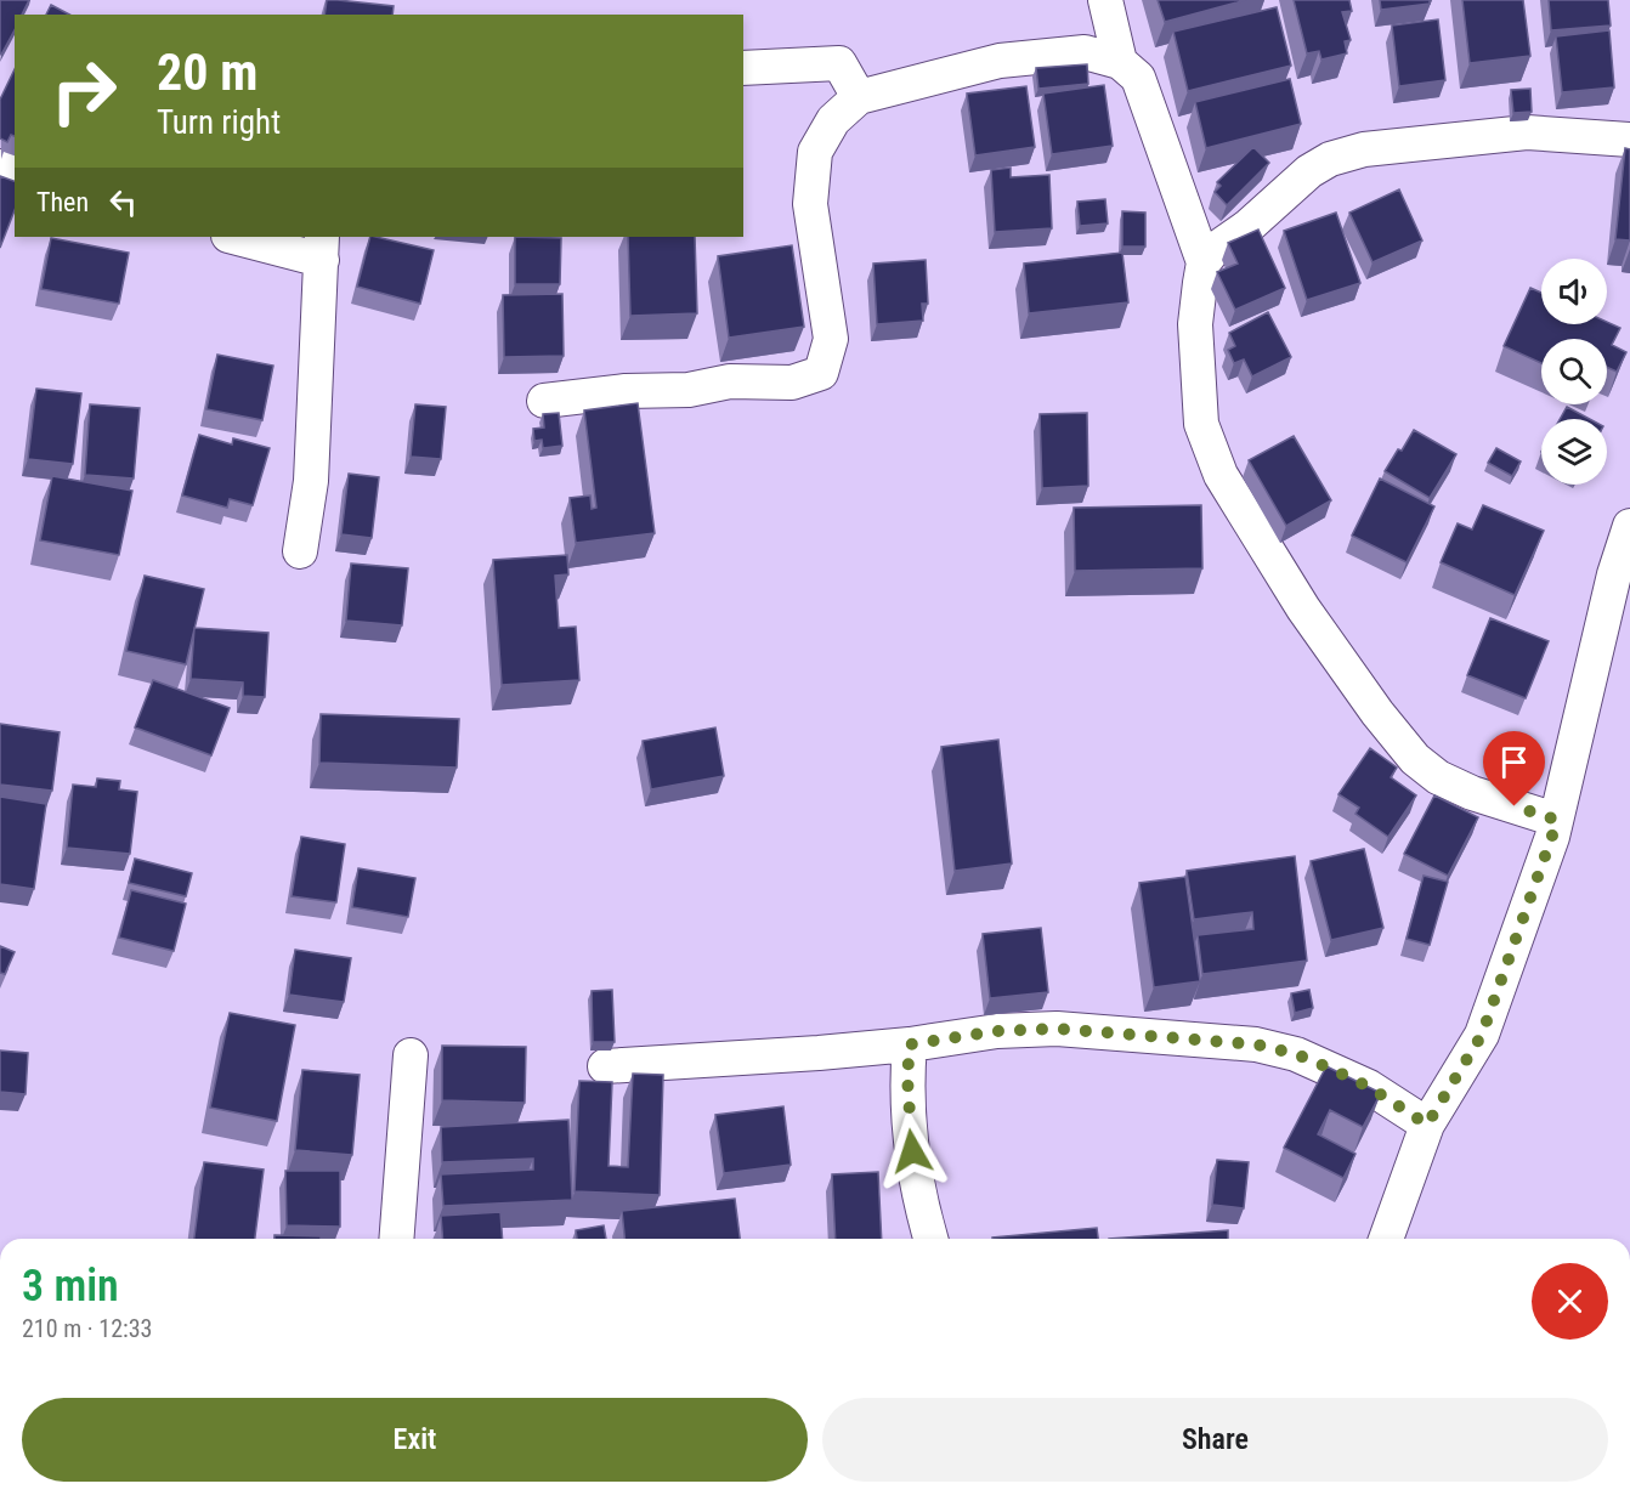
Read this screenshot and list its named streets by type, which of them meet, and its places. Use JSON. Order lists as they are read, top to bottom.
{
  "page": {
    "turn": ["20 m", "Turn right"],
    "then": "Then",
    "heading": ["3 min", "210 m · 12:33"],
    "buttons": ["Exit", "Share"]
  }
}
